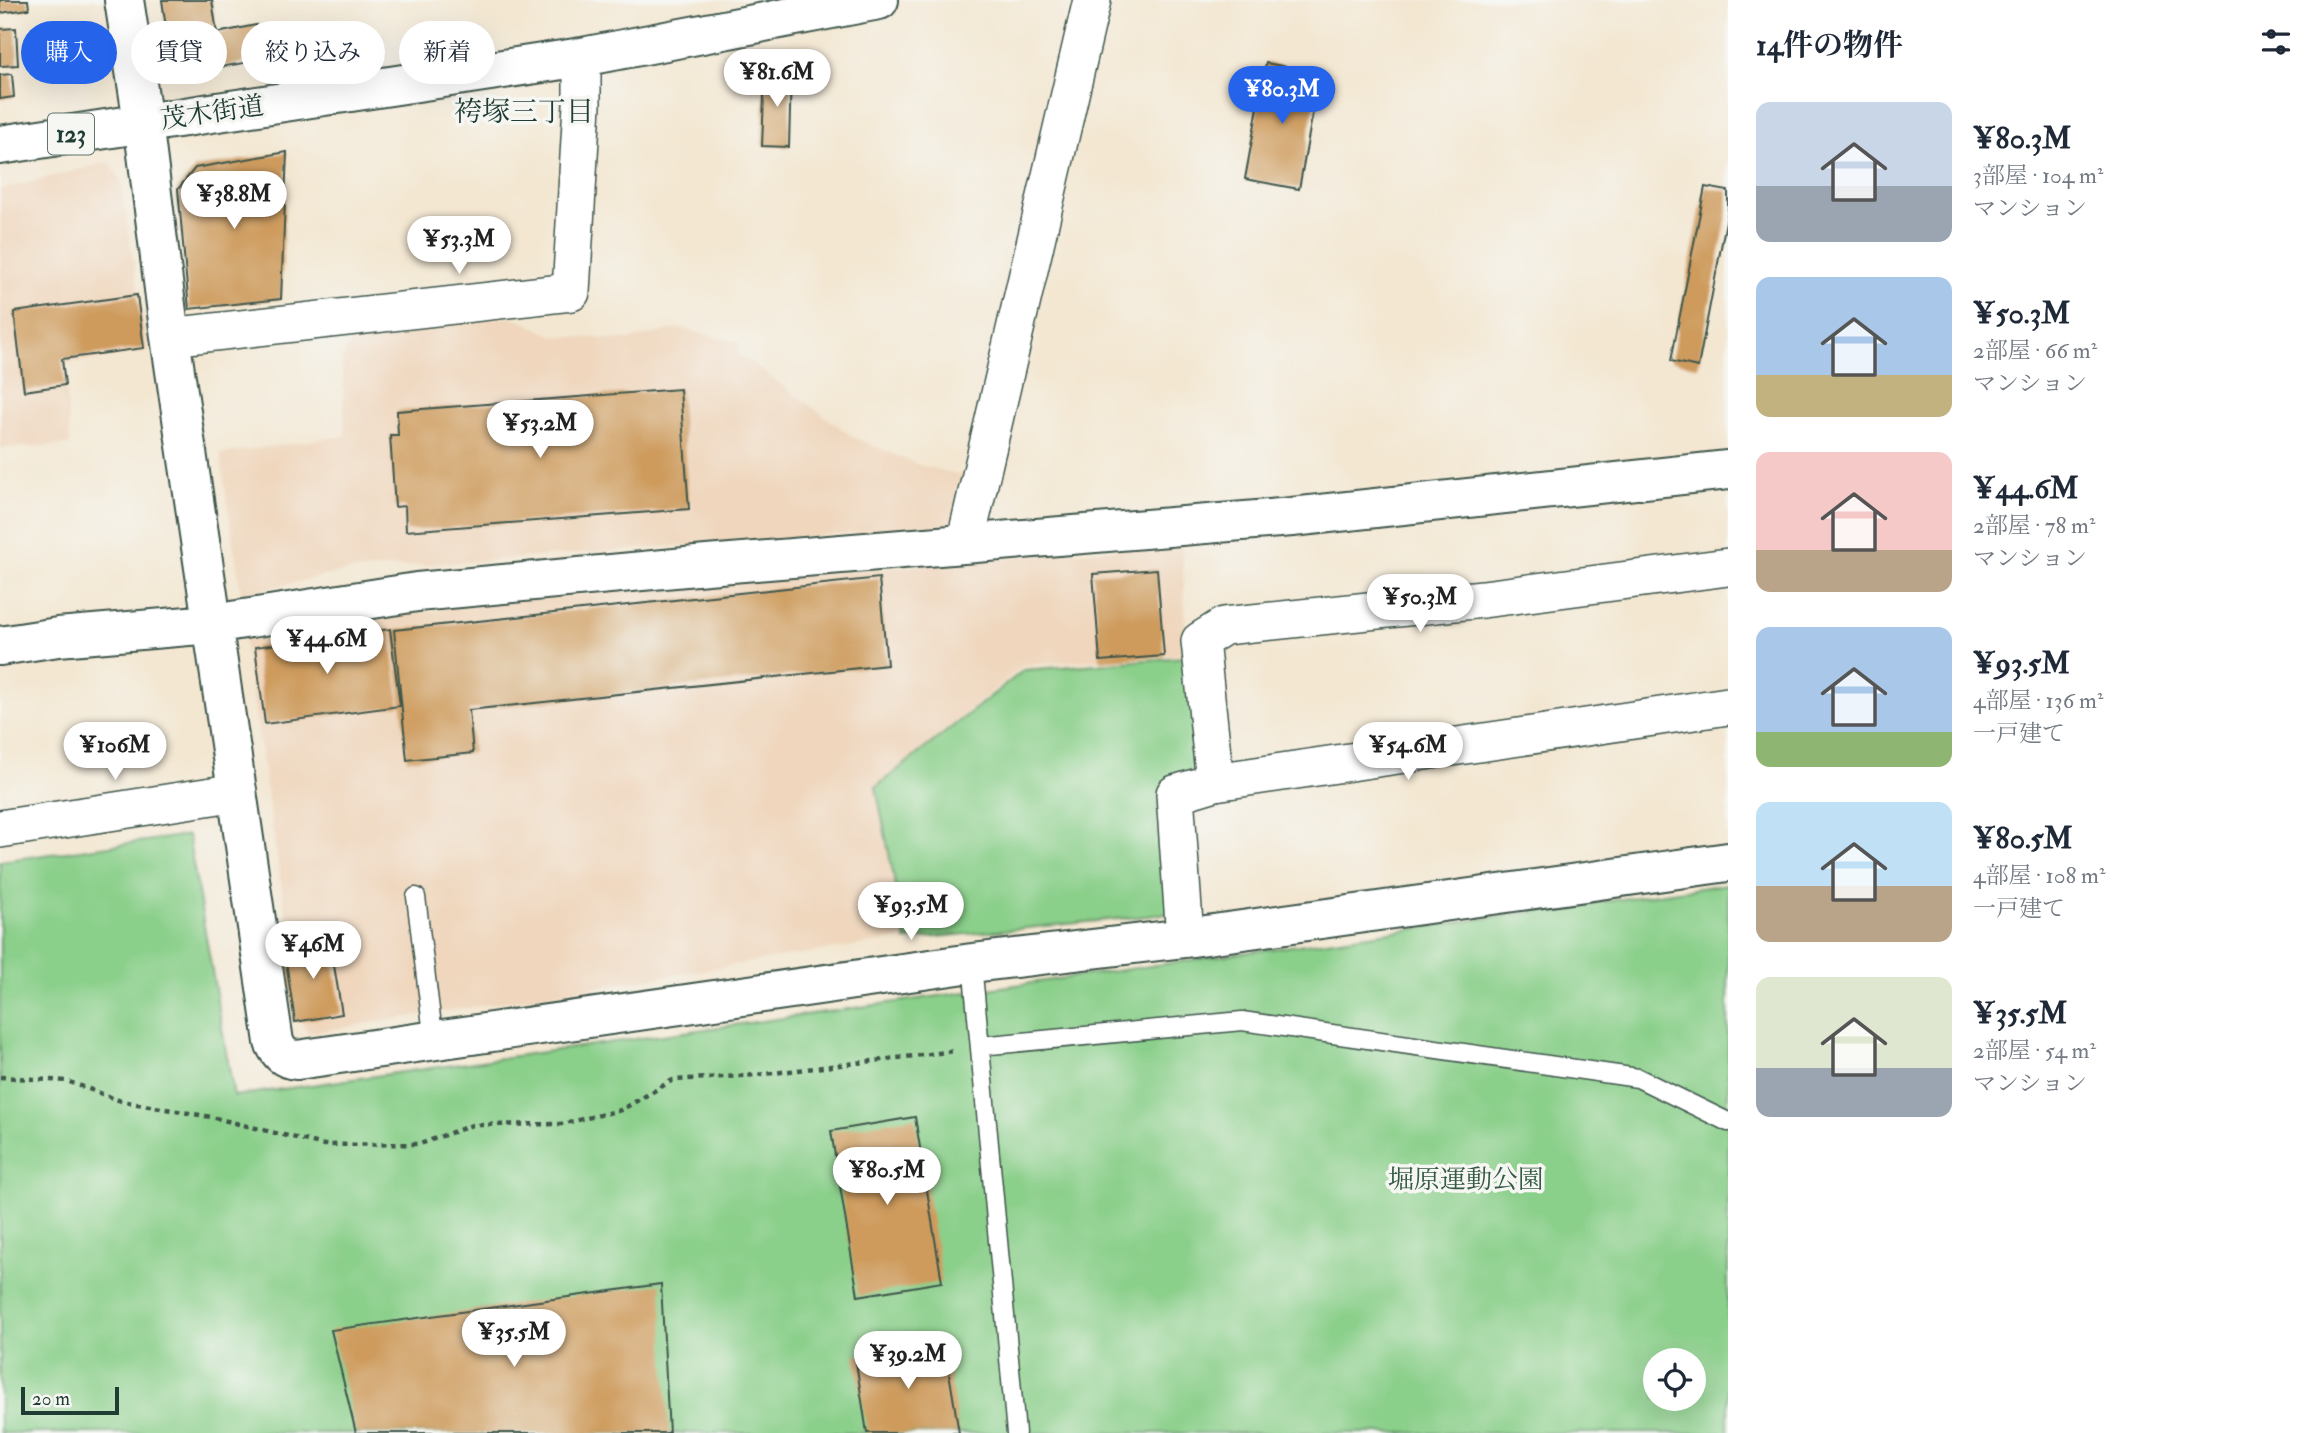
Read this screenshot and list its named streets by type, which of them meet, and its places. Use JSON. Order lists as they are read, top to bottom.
{
  "streets": {
    "main road": ["茂木街道", "123"]
  },
  "districts": ["袴塚三丁目"],
  "parks": ["堀原運動公園"],
  "scale_bar": "20 m",
  "page": {
    "heading": "14件の物件",
    "chip": [
      "購入",
      "賃貸",
      "絞り込み",
      "新着"
    ],
    "price": [
      "¥81.6M",
      "¥80.3M",
      "¥38.8M",
      "¥53.3M",
      "¥53.2M",
      "¥50.3M",
      "¥44.6M",
      "¥106M",
      "¥54.6M",
      "¥93.5M",
      "¥46M",
      "¥80.5M",
      "¥35.5M",
      "¥39.2M"
    ],
    "list": [
      {
        "name": "¥80.3M",
        "note": "3部屋 · 104 m² · マンション"
      },
      {
        "name": "¥50.3M",
        "note": "2部屋 · 66 m² · マンション"
      },
      {
        "name": "¥44.6M",
        "note": "2部屋 · 78 m² · マンション"
      },
      {
        "name": "¥93.5M",
        "note": "4部屋 · 136 m² · 一戸建て"
      },
      {
        "name": "¥80.5M",
        "note": "4部屋 · 108 m² · 一戸建て"
      },
      {
        "name": "¥35.5M",
        "note": "2部屋 · 54 m² · マンション"
      }
    ],
    "scale": "20 m"
  }
}
